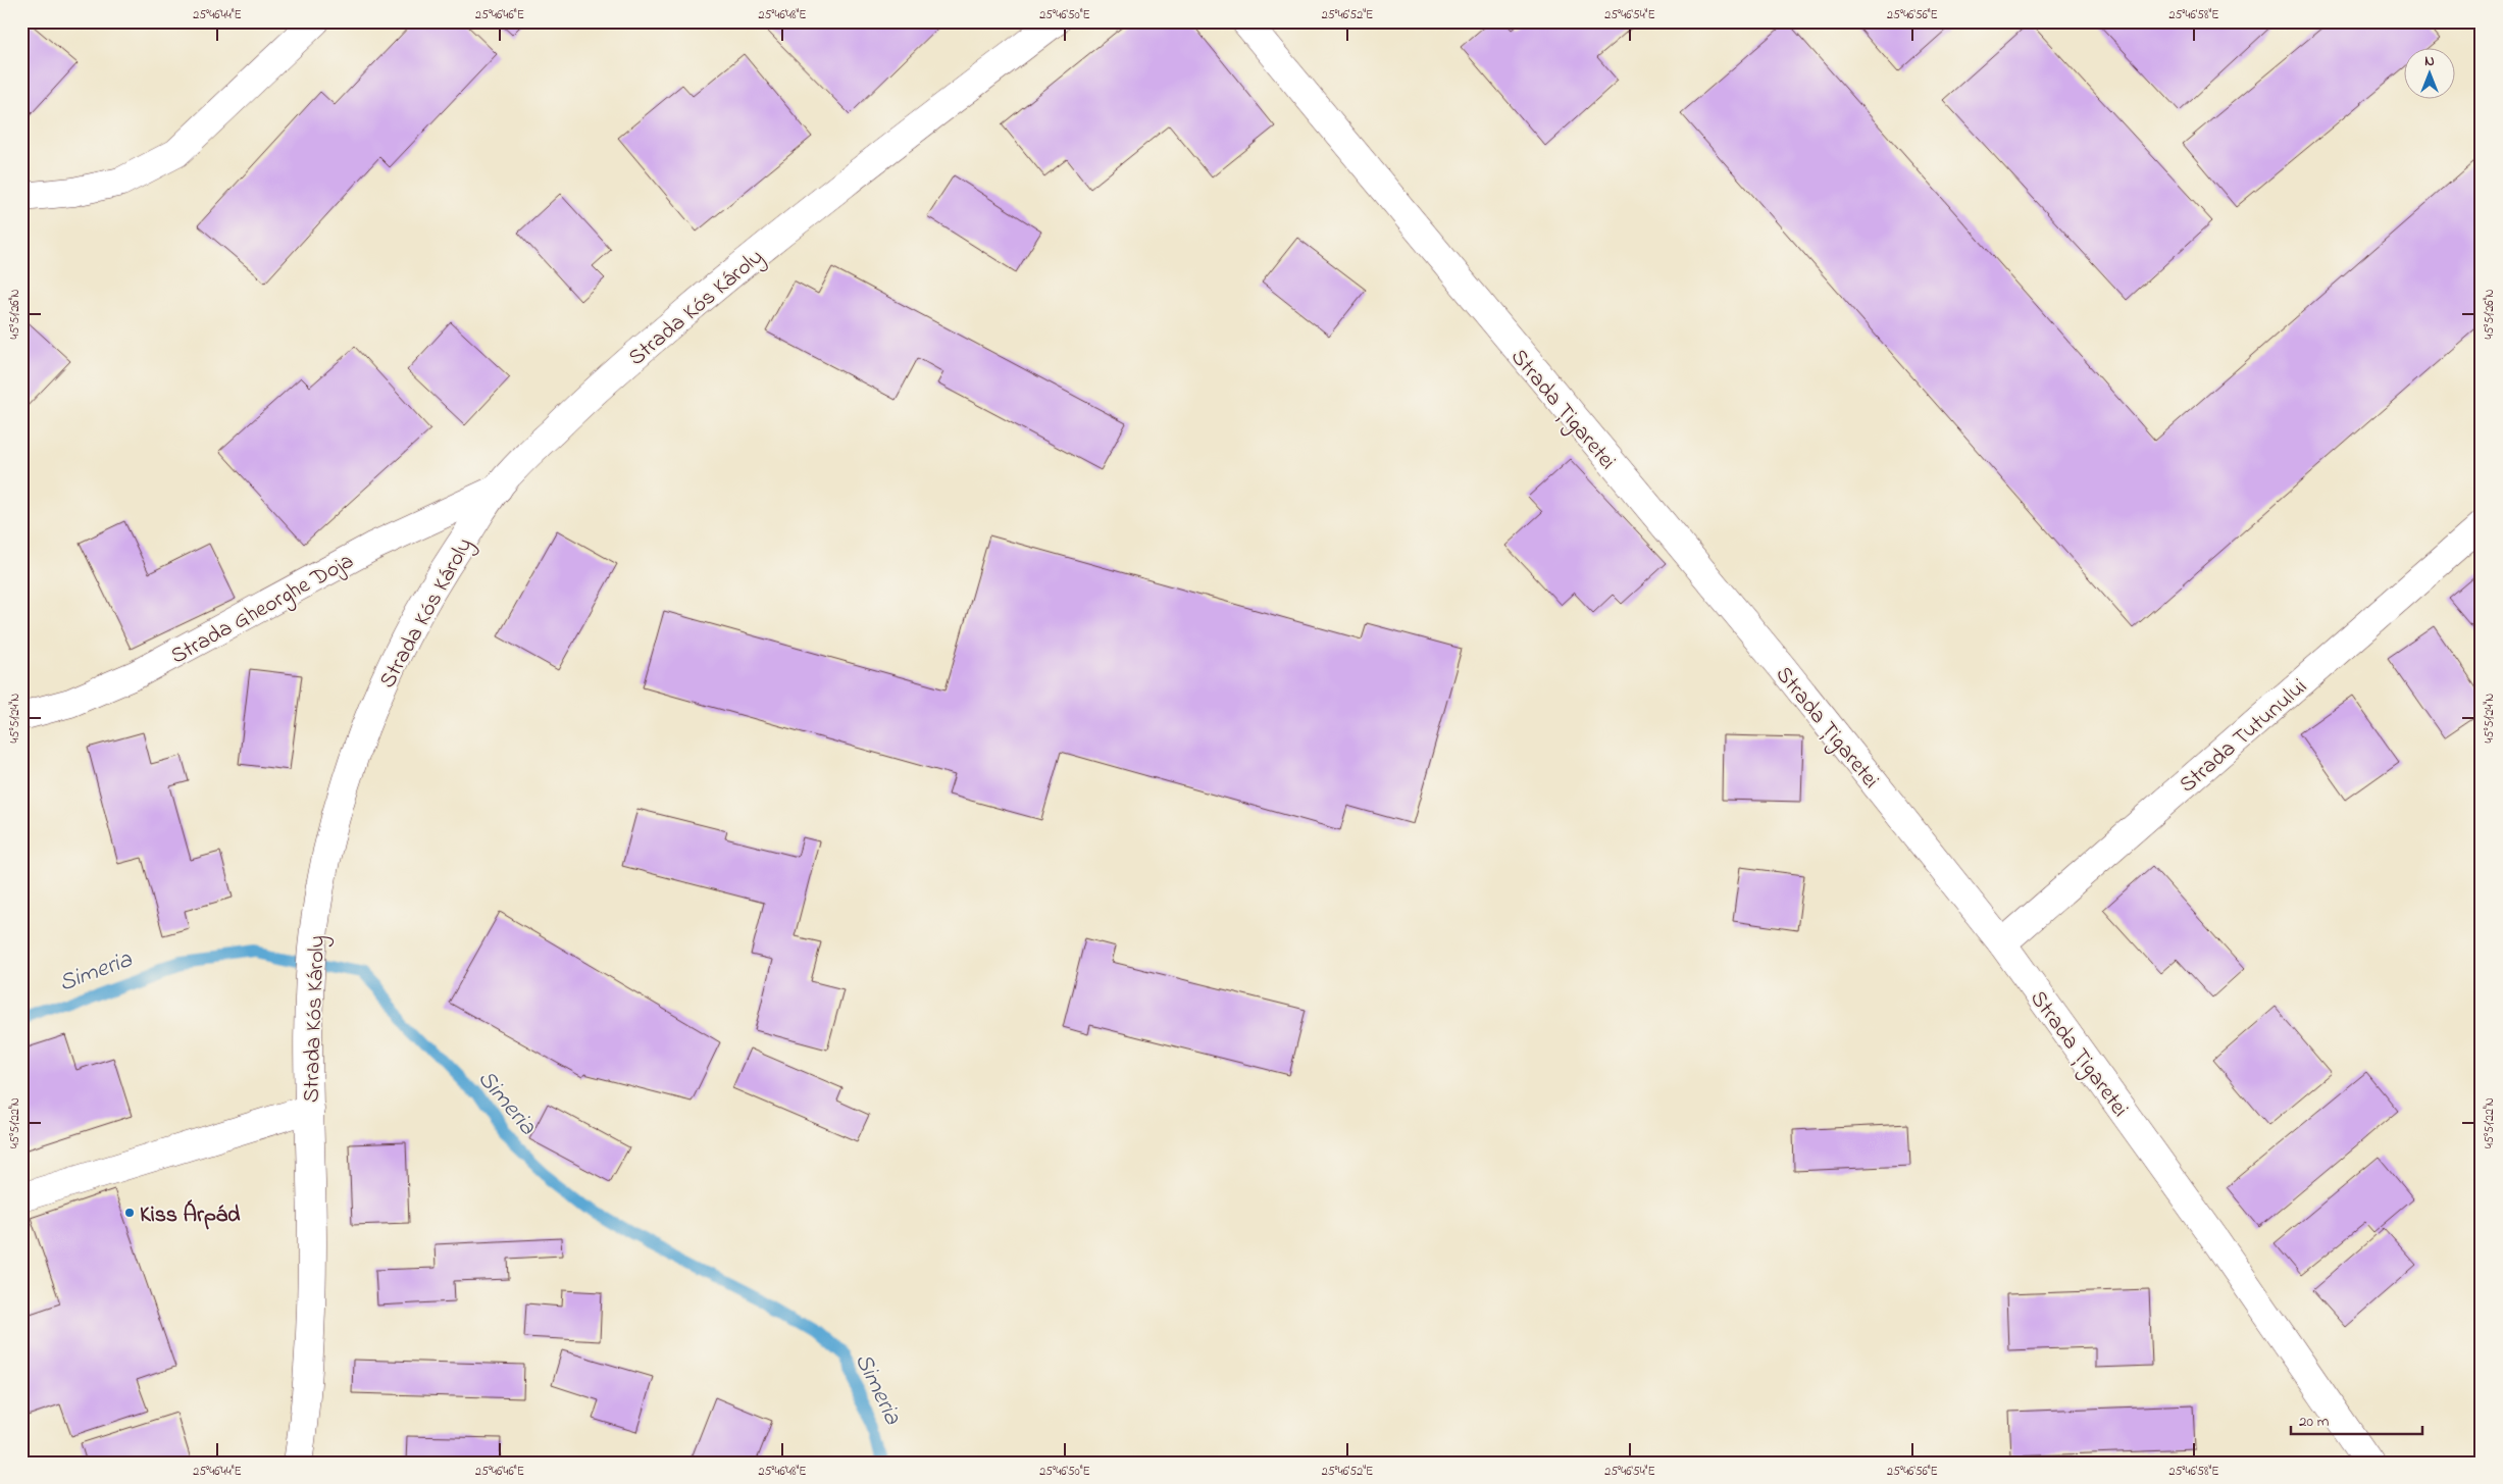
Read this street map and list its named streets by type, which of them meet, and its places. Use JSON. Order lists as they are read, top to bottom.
{
  "streets": {
    "main road": [
      "Strada Kós Károly",
      "Strada Țigaretei",
      "Strada Gheorghe Doja",
      "Strada Tutunului"
    ]
  },
  "crossings": [
    ["Strada Kós Károly", "Strada Gheorghe Doja"],
    ["Strada Țigaretei", "Strada Tutunului"]
  ],
  "water": ["Simeria"],
  "places": ["Kiss Árpád"],
  "scale_bar": "20 m",
  "north": "top",
  "coordinates": [
    "25°46'44\"E",
    "25°46'46\"E",
    "25°46'48\"E",
    "25°46'50\"E",
    "25°46'52\"E",
    "25°46'54\"E",
    "25°46'56\"E",
    "25°46'58\"E",
    "45°51'26\"N",
    "45°51'24\"N",
    "45°51'22\"N"
  ]
}
